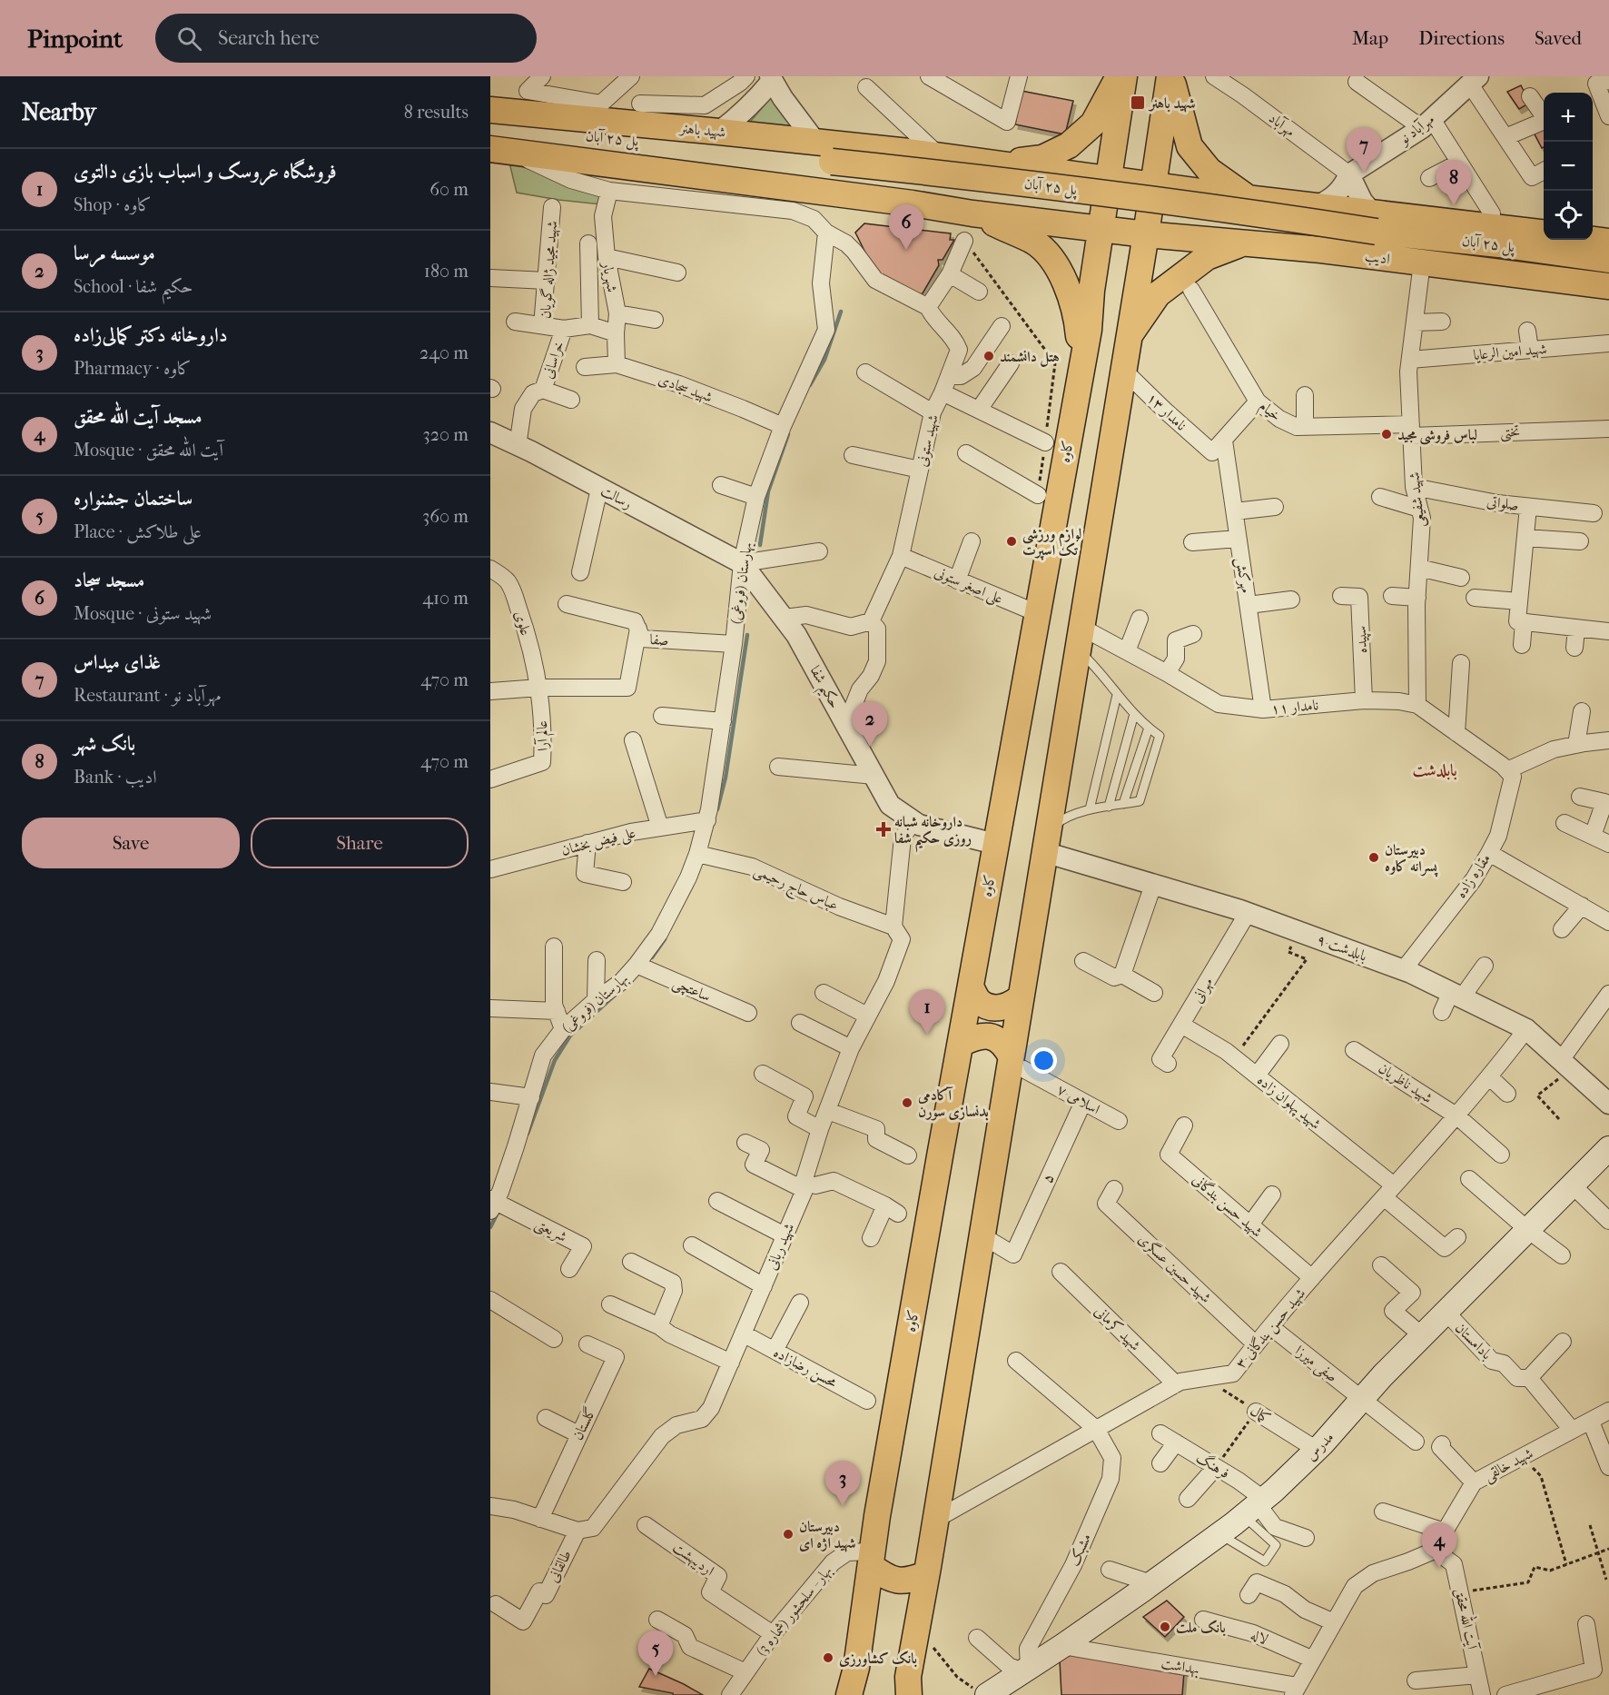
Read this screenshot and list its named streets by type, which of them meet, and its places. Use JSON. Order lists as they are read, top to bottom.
{
  "streets": {
    "main road": [
      "شهید باهنر",
      "پل ۲۵ آبان",
      "ادیب",
      "کاوه",
      "مدرس"
    ],
    "street": [
      "مهرآباد",
      "مهرآباد نو",
      "شهید مجید ژاله گویان",
      "شهریار",
      "شهید امین الرعایا",
      "خراسانی",
      "شهید سجادی",
      "خیام",
      "۱۳ نامدار",
      "تختی",
      "شهید ستونی",
      "رسالت",
      "شهید شفیعی",
      "صلواتی",
      "مهرکش",
      "بهارستان (فروغی)",
      "علی اصغر ستونی",
      "علوی",
      "صفا",
      "سپیده",
      "حکیم شفا",
      "۱۱ نامدار",
      "عالم آرا",
      "علی فیض بخشان",
      "مقاره زاده",
      "عباس حاج رحیمی",
      "۹-بابلدشت",
      "ساعتچی",
      "مهرانی",
      "شهید ناظریان",
      "۷-اسلامی",
      "شهید پهلوان زاده",
      "۵",
      "شهید حسن بندگانی",
      "شریعتی",
      "شهید ربانی",
      "شهید حسین عسگری",
      "شهید کرمانی",
      "۳-شهید حسن بندگانی",
      "بادامستان",
      "صفی میرزا",
      "محسن رضازاده",
      "کمال",
      "گلستان",
      "شهید خالقی",
      "فرهنگ",
      "مشبک",
      "اردیبهشت",
      "طالقانی",
      "بهار - سلحشور (شماره 3)",
      "آیت الله محقق",
      "لاله",
      "بهداشت"
    ]
  },
  "crossings": [
    ["مهرآباد", "مهرآباد نو"],
    ["شهید باهنر", "کاوه"],
    ["پل ۲۵ آبان", "ادیب"],
    ["ادیب", "کاوه"],
    ["ادیب", "شهید شفیعی"],
    ["شهید مجید ژاله گویان", "شهریار"],
    ["شهید مجید ژاله گویان", "خراسانی"],
    ["شهریار", "شهید سجادی"],
    ["شهید امین الرعایا", "شهید شفیعی"],
    ["خراسانی", "رسالت"],
    ["شهید سجادی", "بهارستان (فروغی)"],
    ["خیام", "تختی"],
    ["خیام", "شهید شفیعی"],
    ["۱۳ نامدار", "مهرکش"],
    ["تختی", "شهید شفیعی"],
    ["شهید ستونی", "بهارستان (فروغی)"],
    ["شهید ستونی", "علی اصغر ستونی"],
    ["کاوه", "علی اصغر ستونی"],
    ["کاوه", "حکیم شفا"],
    ["کاوه", "بهار - سلحشور (شماره 3)"],
    ["رسالت", "بهارستان (فروغی)"],
    ["رسالت", "حکیم شفا"],
    ["شهید شفیعی", "صلواتی"],
    ["شهید شفیعی", "۱۱ نامدار"],
    ["مهرکش", "۱۱ نامدار"],
    ["بهارستان (فروغی)", "صفا"],
    ["بهارستان (فروغی)", "حکیم شفا"],
    ["بهارستان (فروغی)", "علی فیض بخشان"],
    ["بهارستان (فروغی)", "عباس حاج رحیمی"],
    ["بهارستان (فروغی)", "ساعتچی"],
    ["بهارستان (فروغی)", "شریعتی"],
    ["علوی", "عالم آرا"],
    ["سپیده", "۱۱ نامدار"],
    ["حکیم شفا", "شهید ربانی"],
    ["۱۱ نامدار", "مقاره زاده"],
    ["مقاره زاده", "۹-بابلدشت"],
    ["عباس حاج رحیمی", "شهید ربانی"],
    ["۹-بابلدشت", "مهرانی"],
    ["۹-بابلدشت", "۳-شهید حسن بندگانی"],
    ["مهرانی", "شهید پهلوان زاده"],
    ["شهید ناظریان", "۳-شهید حسن بندگانی"],
    ["۷-اسلامی", "۵"],
    ["شهید پهلوان زاده", "۳-شهید حسن بندگانی"],
    ["شهید حسن بندگانی", "۳-شهید حسن بندگانی"],
    ["شهید ربانی", "محسن رضازاده"],
    ["شهید ربانی", "طالقانی"],
    ["شهید حسین عسگری", "۳-شهید حسن بندگانی"],
    ["شهید کرمانی", "۳-شهید حسن بندگانی"],
    ["۳-شهید حسن بندگانی", "صفی میرزا"],
    ["۳-شهید حسن بندگانی", "کمال"],
    ["۳-شهید حسن بندگانی", "مشبک"],
    ["بادامستان", "مدرس"],
    ["بادامستان", "شهید خالقی"],
    ["صفی میرزا", "مدرس"],
    ["کمال", "مدرس"],
    ["مدرس", "فرهنگ"],
    ["مدرس", "مشبک"],
    ["مدرس", "بهداشت"],
    ["شهید خالقی", "آیت الله محقق"],
    ["اردیبهشت", "بهار - سلحشور (شماره 3)"]
  ],
  "districts": ["بابلدشت"],
  "places": {
    "transit": ["شهید باهنر"],
    "other": [
      "هتل دانشمند",
      "لباس فروشی مجید",
      "لوازم ورزشی تک اسپرت",
      "دبیرستان پسرانه کاوه",
      "آکادمی بدنسازی سورن",
      "دبیرستان شهید اژه ای",
      "بانک ملت",
      "بانک کشاورزی"
    ],
    "health": ["داروخانه شبانه‌ روزی حکیم شفا"]
  },
  "page": {
    "header": "Pinpoint",
    "search": "Search here",
    "nav": ["Map", "Directions", "Saved"],
    "heading": ["Nearby", "8 results"],
    "map_buttons": ["+", "−"],
    "pins": [
      "7",
      "8",
      "6",
      "2",
      "1",
      "3",
      "4",
      "5"
    ],
    "list": [
      {
        "mark": "1",
        "name": "فروشگاه عروسک و اسباب بازی دالتوی",
        "note": "Shop · کاوه",
        "value": "60 m"
      },
      {
        "mark": "2",
        "name": "موسسه مرسا",
        "note": "School · حکیم شفا",
        "value": "180 m"
      },
      {
        "mark": "3",
        "name": "داروخانه دکتر کمالی‌زاده",
        "note": "Pharmacy · کاوه",
        "value": "240 m"
      },
      {
        "mark": "4",
        "name": "مسجد آیت الله محقق",
        "note": "Mosque · آیت الله محقق",
        "value": "320 m"
      },
      {
        "mark": "5",
        "name": "ساختمان جشنواره",
        "note": "Place · علی طلاکش",
        "value": "360 m"
      },
      {
        "mark": "6",
        "name": "مسجد سجاد",
        "note": "Mosque · شهید ستونی",
        "value": "410 m"
      },
      {
        "mark": "7",
        "name": "غذای میداس",
        "note": "Restaurant · مهرآباد نو",
        "value": "470 m"
      },
      {
        "mark": "8",
        "name": "بانک شهر",
        "note": "Bank · ادیب",
        "value": "470 m"
      }
    ],
    "buttons": ["Save", "Share"]
  }
}
